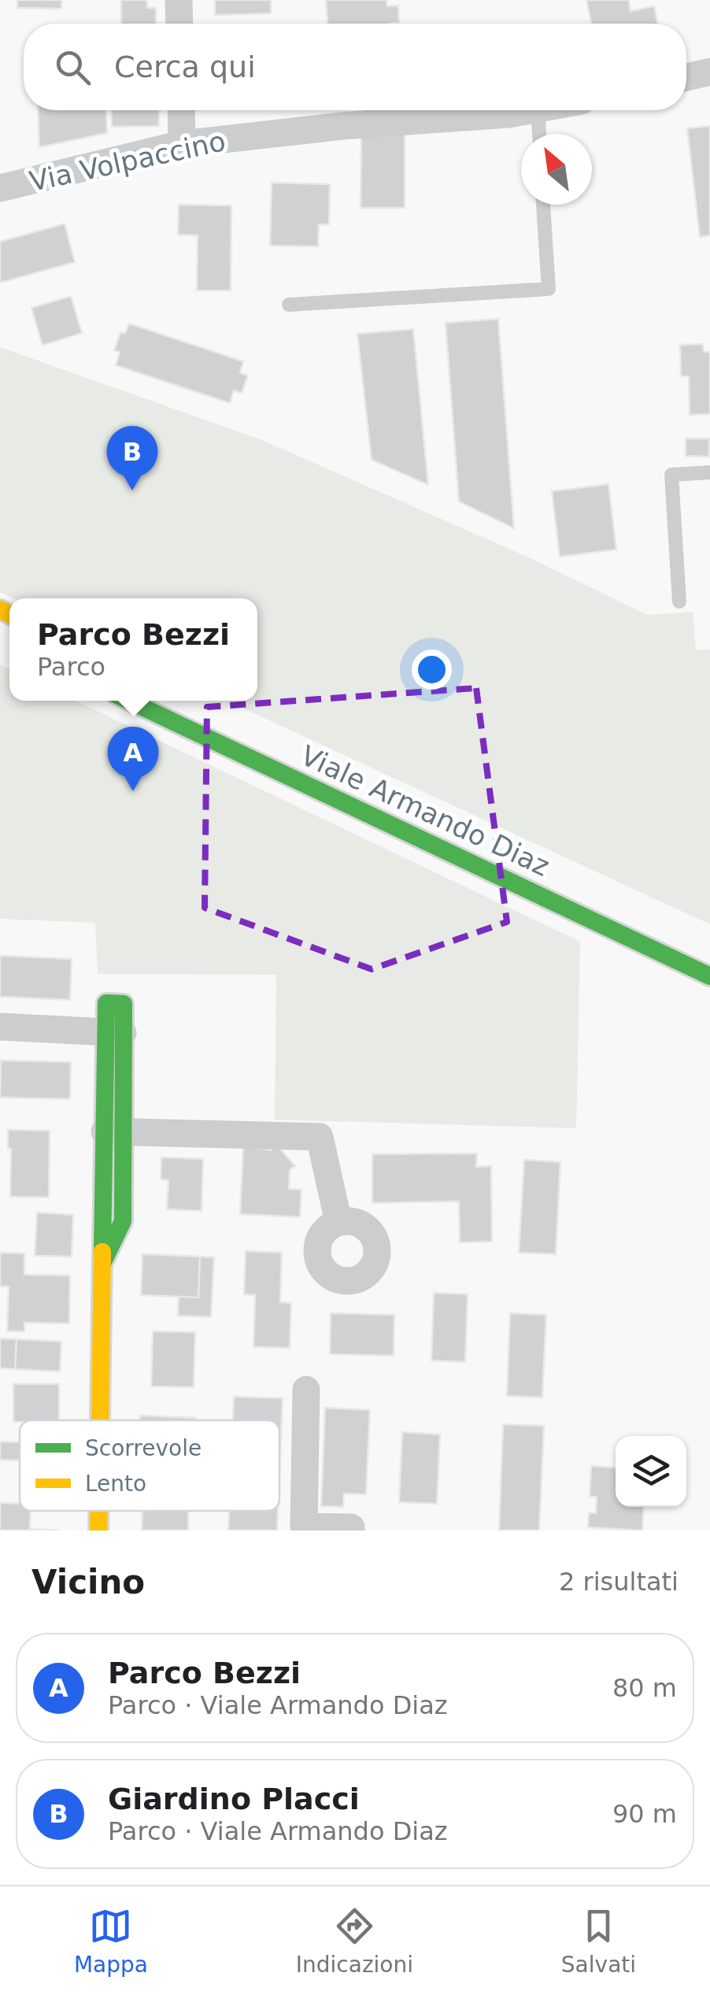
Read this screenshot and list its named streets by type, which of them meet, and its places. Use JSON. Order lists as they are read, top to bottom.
{
  "streets": {
    "main road": ["Viale Armando Diaz"],
    "street": ["Via Volpaccino"]
  },
  "legend": ["Scorrevole", "Lento"],
  "north": "top left",
  "page": {
    "search": "Cerca qui",
    "pins": ["B", "A"],
    "popup": ["Parco Bezzi", "Parco"],
    "heading": ["Vicino", "2 risultati"],
    "list": [
      {
        "mark": "A",
        "name": "Parco Bezzi",
        "note": "Parco · Viale Armando Diaz",
        "value": "80 m"
      },
      {
        "mark": "B",
        "name": "Giardino Placci",
        "note": "Parco · Viale Armando Diaz",
        "value": "90 m"
      }
    ],
    "nav": ["Mappa", "Indicazioni", "Salvati"]
  }
}
